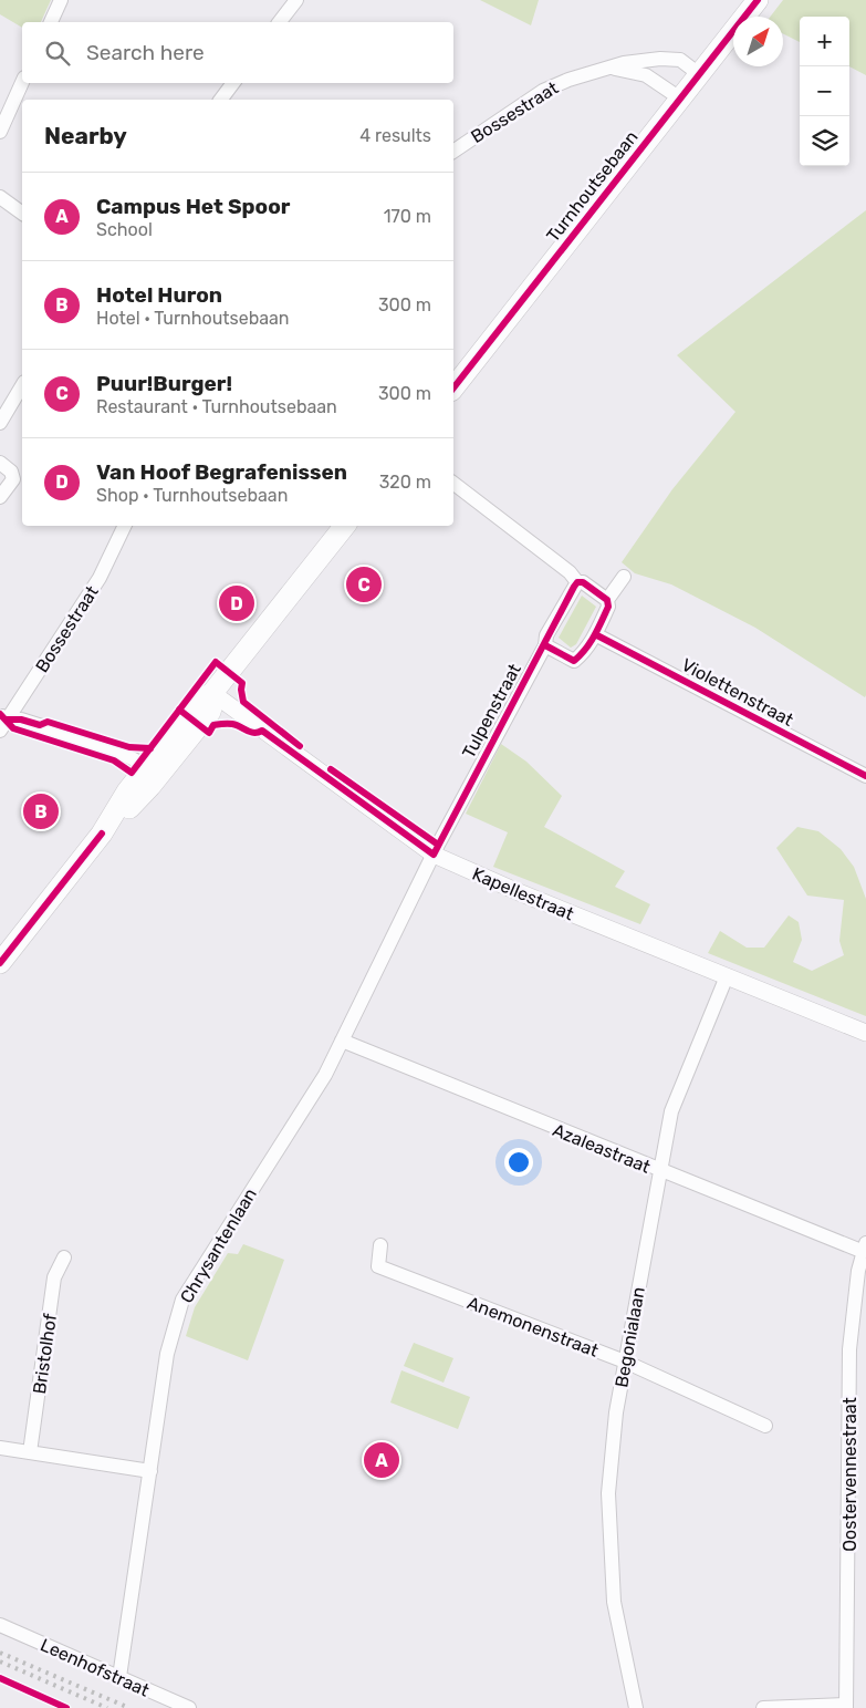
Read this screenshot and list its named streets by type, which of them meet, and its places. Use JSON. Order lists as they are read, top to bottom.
{
  "streets": {
    "main road": ["Turnhoutsebaan"],
    "street": [
      "Bossestraat",
      "Violettenstraat",
      "Tulpenstraat",
      "Kapellestraat",
      "Azaleastraat",
      "Chrysantenlaan",
      "Anemonenstraat",
      "Begonialaan",
      "Bristolhof",
      "Oostervennestraat",
      "Leenhofstraat"
    ]
  },
  "crossings": [
    ["Bossestraat", "Turnhoutsebaan"],
    ["Tulpenstraat", "Kapellestraat"],
    ["Tulpenstraat", "Chrysantenlaan"],
    ["Kapellestraat", "Chrysantenlaan"],
    ["Kapellestraat", "Begonialaan"],
    ["Azaleastraat", "Chrysantenlaan"],
    ["Azaleastraat", "Begonialaan"],
    ["Azaleastraat", "Oostervennestraat"],
    ["Chrysantenlaan", "Leenhofstraat"],
    ["Anemonenstraat", "Begonialaan"]
  ],
  "north": "top right",
  "page": {
    "map_buttons": ["+", "−"],
    "search": "Search here",
    "heading": ["Nearby", "4 results"],
    "list": [
      {
        "mark": "A",
        "name": "Campus Het Spoor",
        "note": "School",
        "value": "170 m"
      },
      {
        "mark": "B",
        "name": "Hotel Huron",
        "note": "Hotel · Turnhoutsebaan",
        "value": "300 m"
      },
      {
        "mark": "C",
        "name": "Puur!Burger!",
        "note": "Restaurant · Turnhoutsebaan",
        "value": "300 m"
      },
      {
        "mark": "D",
        "name": "Van Hoof Begrafenissen",
        "note": "Shop · Turnhoutsebaan",
        "value": "320 m"
      }
    ],
    "pins": [
      "C",
      "D",
      "B",
      "A"
    ]
  }
}
